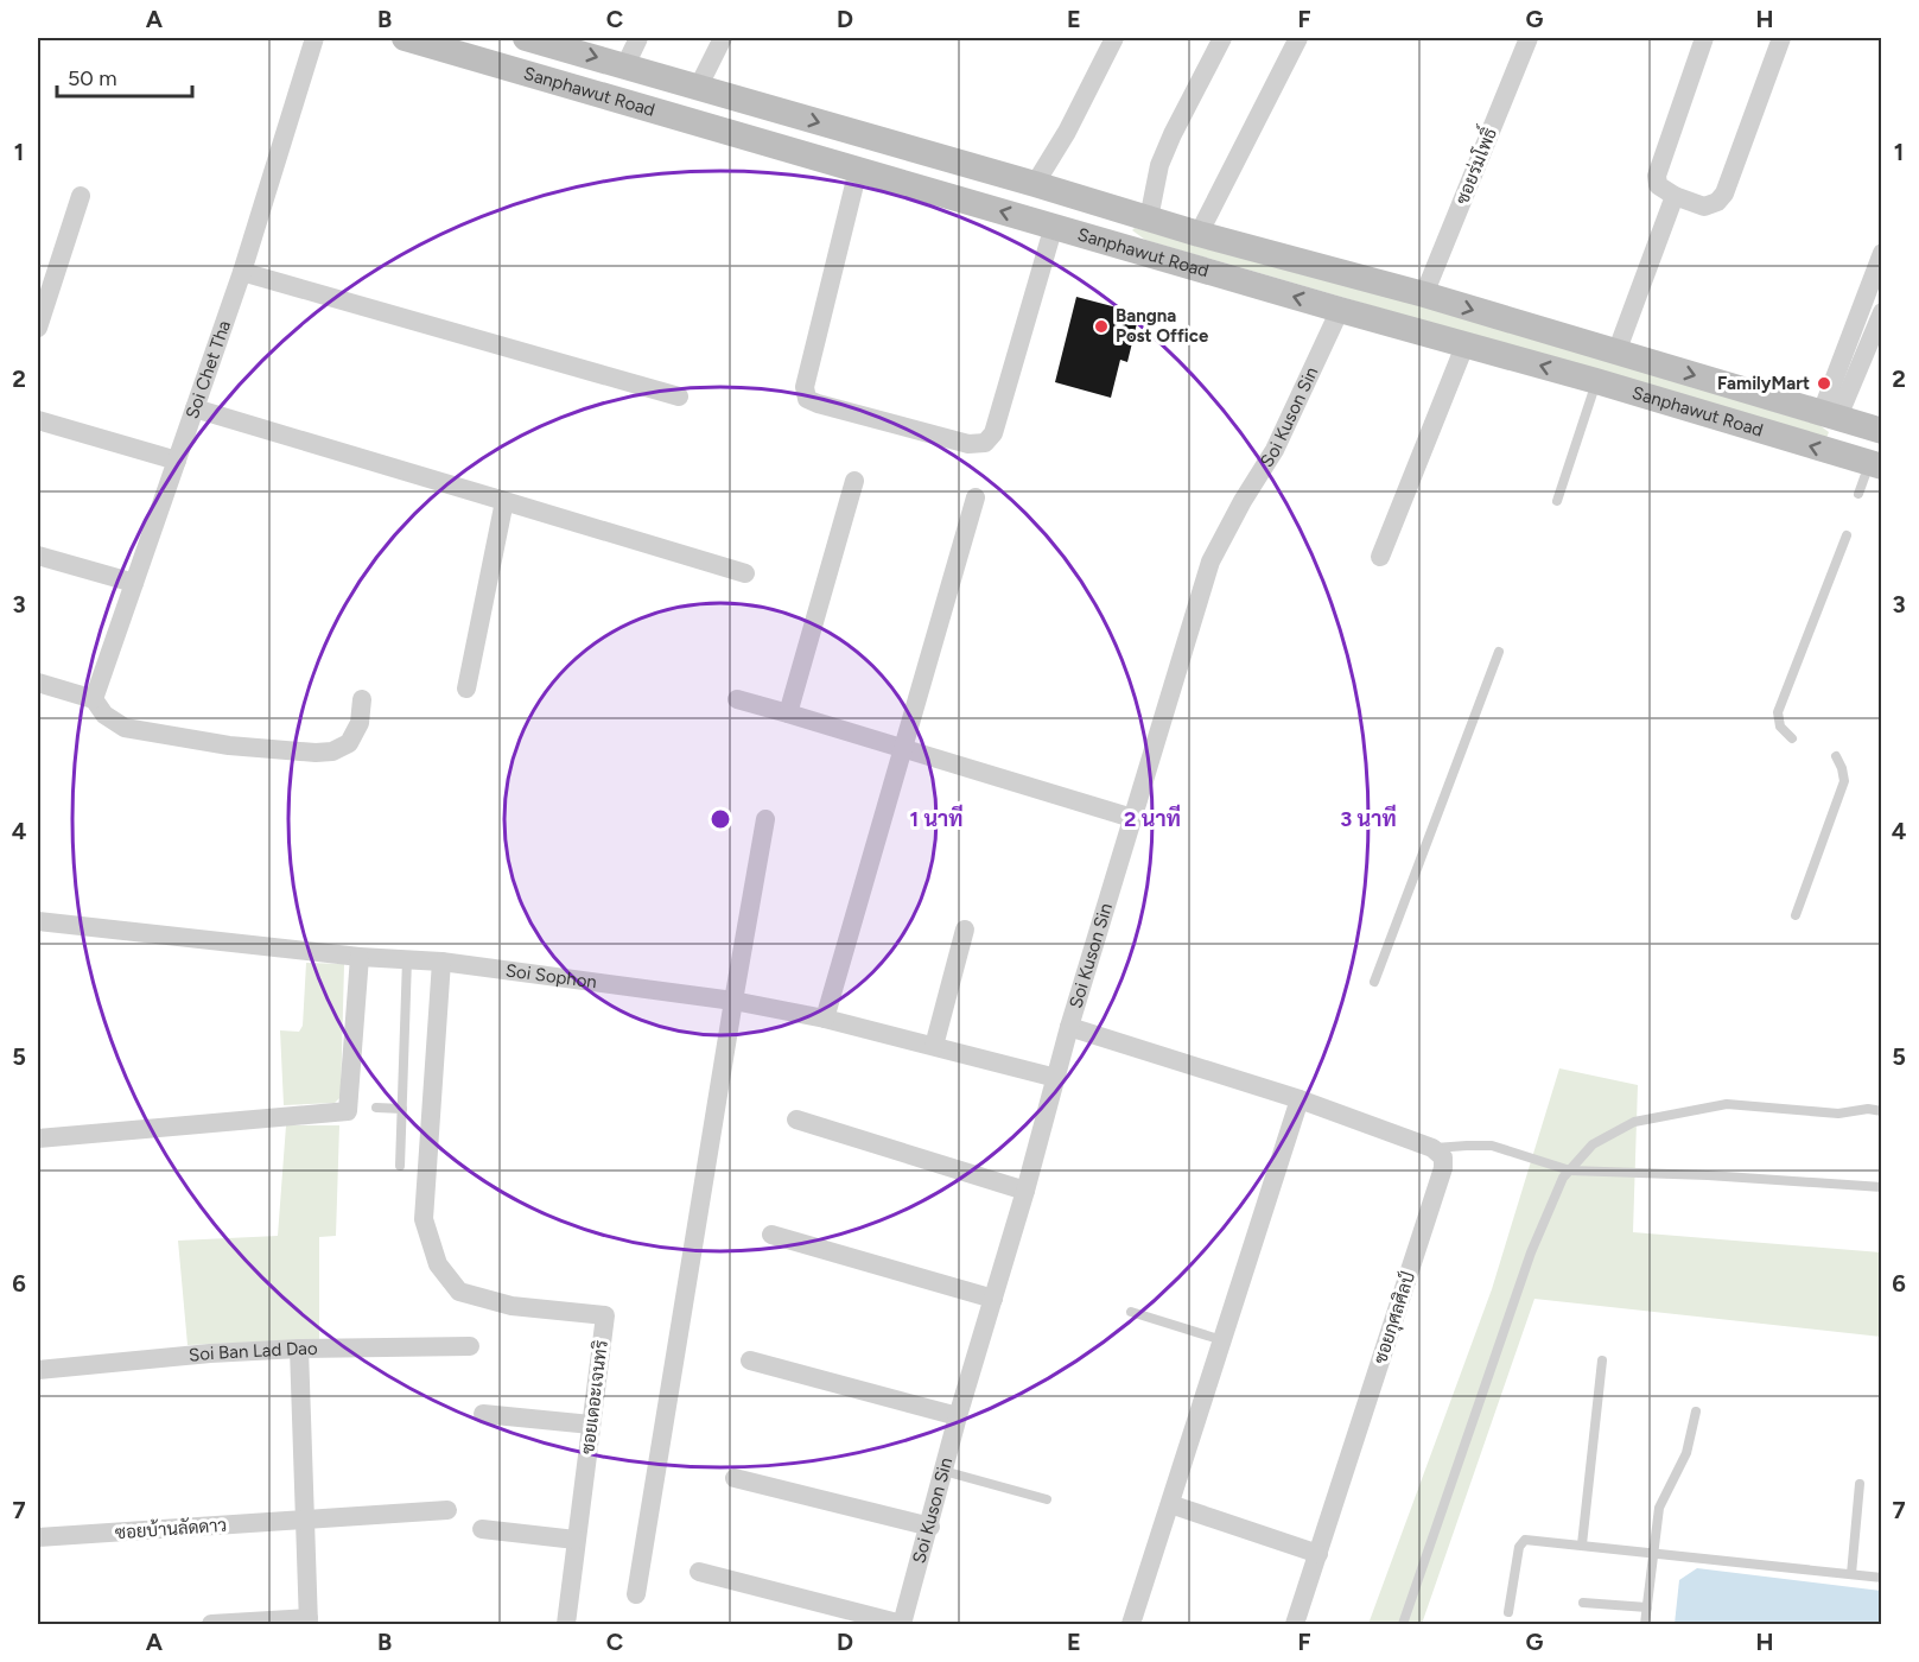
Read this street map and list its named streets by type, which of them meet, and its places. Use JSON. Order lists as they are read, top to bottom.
{
  "streets": {
    "main road": ["Sanphawut Road"],
    "street": [
      "ซอยร่มโพธิ์",
      "Soi Chet Tha",
      "Soi Kuson Sin",
      "Soi Sophon",
      "ซอยกุศลศิลป์",
      "Soi Ban Lad Dao",
      "ซอยเดอะเจนทริ",
      "ซอยบ้านลัดดาว"
    ]
  },
  "crossings": [
    ["Sanphawut Road", "ซอยร่มโพธิ์"],
    ["Sanphawut Road", "Soi Kuson Sin"],
    ["Soi Kuson Sin", "Soi Sophon"],
    ["Soi Sophon", "ซอยเดอะเจนทริ"]
  ],
  "places": ["Bangna Post Office", "FamilyMart"],
  "scale_bar": "50 m",
  "grid": {
    "columns": [
      "A",
      "B",
      "C",
      "D",
      "E",
      "F",
      "G",
      "H"
    ],
    "rows": [
      "1",
      "2",
      "3",
      "4",
      "5",
      "6",
      "7"
    ]
  },
  "rings": ["1 นาที", "2 นาที", "3 นาที"]
}
